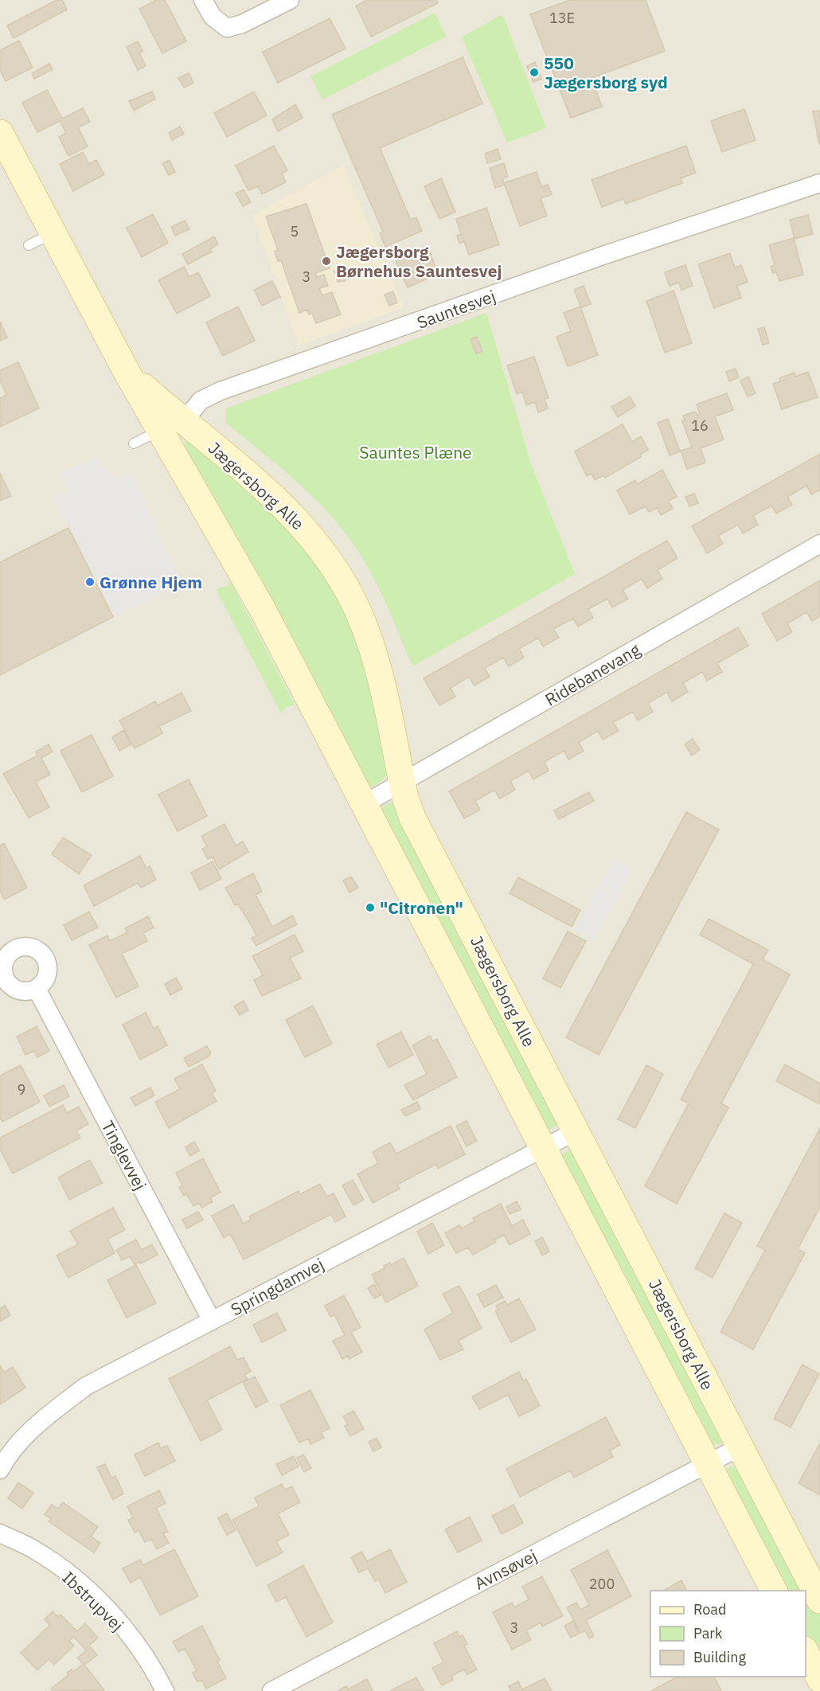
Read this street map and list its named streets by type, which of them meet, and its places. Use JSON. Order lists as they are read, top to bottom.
{
  "streets": {
    "street": [
      "Sauntesvej",
      "Jægersborg Alle",
      "Ridebanevang",
      "Tinglevvej",
      "Springdamvej",
      "Avnsøvej",
      "Ibstrupvej"
    ]
  },
  "crossings": [
    ["Sauntesvej", "Jægersborg Alle"],
    ["Jægersborg Alle", "Ridebanevang"],
    ["Jægersborg Alle", "Springdamvej"],
    ["Jægersborg Alle", "Avnsøvej"],
    ["Tinglevvej", "Springdamvej"]
  ],
  "parks": ["Sauntes Plæne"],
  "places": [
    "550 Jægersborg syd",
    "Jægersborg Børnehus Sauntesvej",
    "Grønne Hjem",
    "\"Citronen\""
  ],
  "house_numbers": [
    "13E",
    "5",
    "3",
    "16",
    "9",
    "200",
    "3"
  ],
  "legend": ["Road", "Park", "Building"]
}
